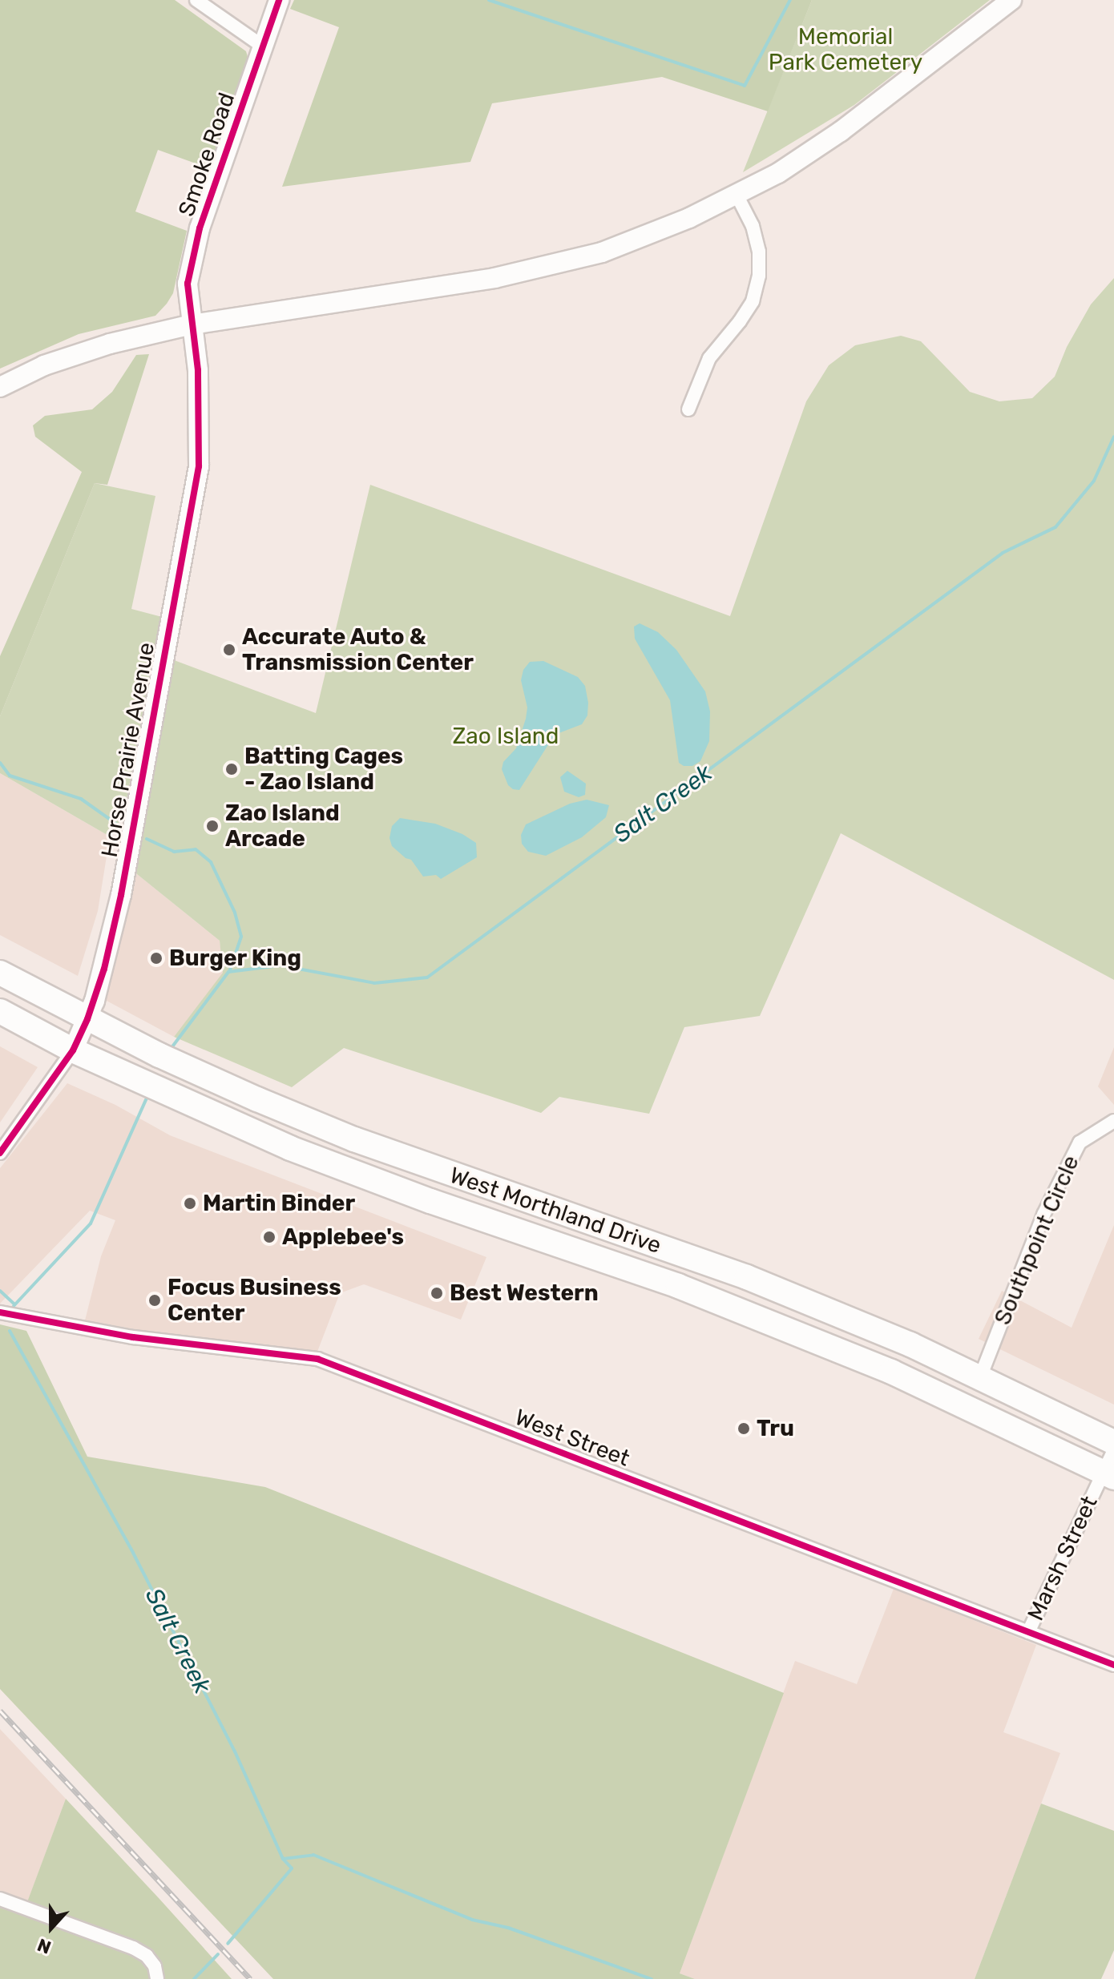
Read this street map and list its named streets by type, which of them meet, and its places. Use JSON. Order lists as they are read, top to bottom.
{
  "streets": {
    "highway": ["West Morthland Drive"],
    "main road": ["Smoke Road", "Horse Prairie Avenue"],
    "street": ["Southpoint Circle", "West Street", "Marsh Street"]
  },
  "crossings": [
    ["Smoke Road", "Horse Prairie Avenue"],
    ["Horse Prairie Avenue", "West Morthland Drive"],
    ["West Morthland Drive", "Southpoint Circle"],
    ["West Morthland Drive", "Marsh Street"],
    ["West Street", "Marsh Street"]
  ],
  "water": ["Salt Creek"],
  "parks": ["Memorial Park Cemetery", "Zao Island"],
  "places": [
    "Accurate Auto & Transmission Center",
    "Batting Cages - Zao Island",
    "Zao Island Arcade",
    "Burger King",
    "Martin Binder",
    "Applebee's",
    "Best Western",
    "Focus Business Center",
    "Tru"
  ],
  "north": "bottom"
}
